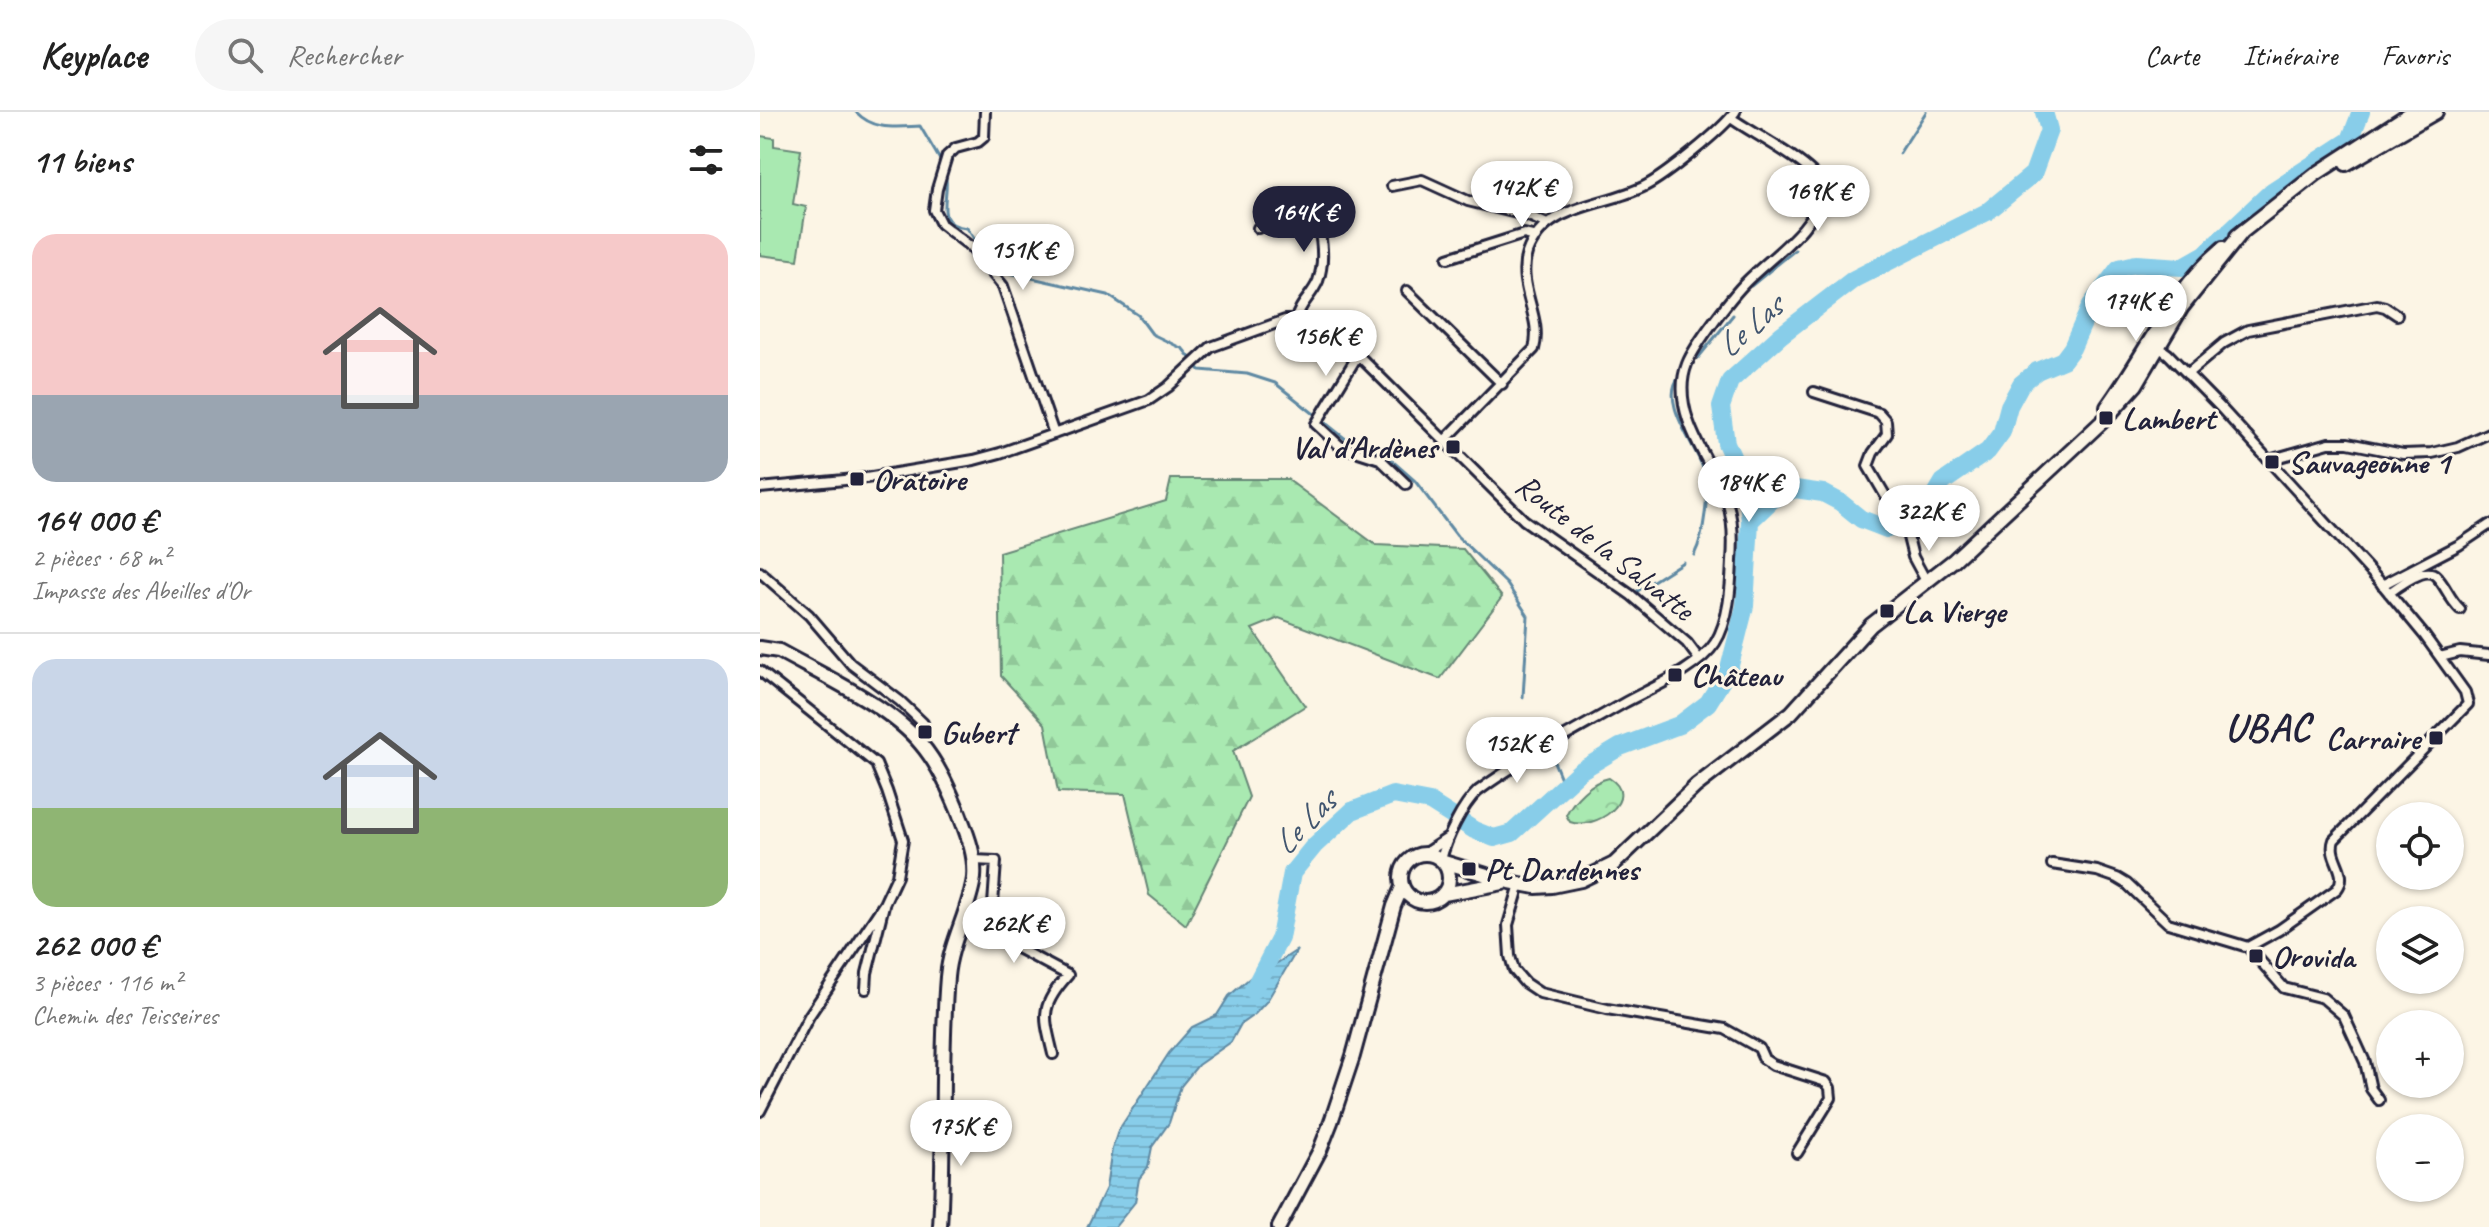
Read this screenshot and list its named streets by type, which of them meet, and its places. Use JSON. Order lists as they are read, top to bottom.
{
  "streets": {
    "street": ["Route de la Salvatte"]
  },
  "districts": ["UBAC"],
  "water": ["Le Las"],
  "places": {
    "transit": [
      "Lambert",
      "Val d'Ardènes",
      "Sauvageonne 1",
      "Oratoire",
      "La Vierge",
      "Château",
      "Gubert",
      "Carraire",
      "Pt Dardennes",
      "Orovida"
    ]
  },
  "page": {
    "header": "Keyplace",
    "search": "Rechercher",
    "nav": ["Carte", "Itinéraire", "Favoris"],
    "heading": "11 biens",
    "price": [
      "142K €",
      "169K €",
      "164K €",
      "151K €",
      "174K €",
      "156K €",
      "184K €",
      "322K €",
      "152K €",
      "262K €",
      "175K €"
    ],
    "list": [
      {
        "name": "164 000 €",
        "note": "2 pièces · 68 m² · Impasse des Abeilles d'Or"
      },
      {
        "name": "262 000 €",
        "note": "3 pièces · 116 m² · Chemin des Teisseires"
      }
    ],
    "map_buttons": ["+", "−"]
  }
}
